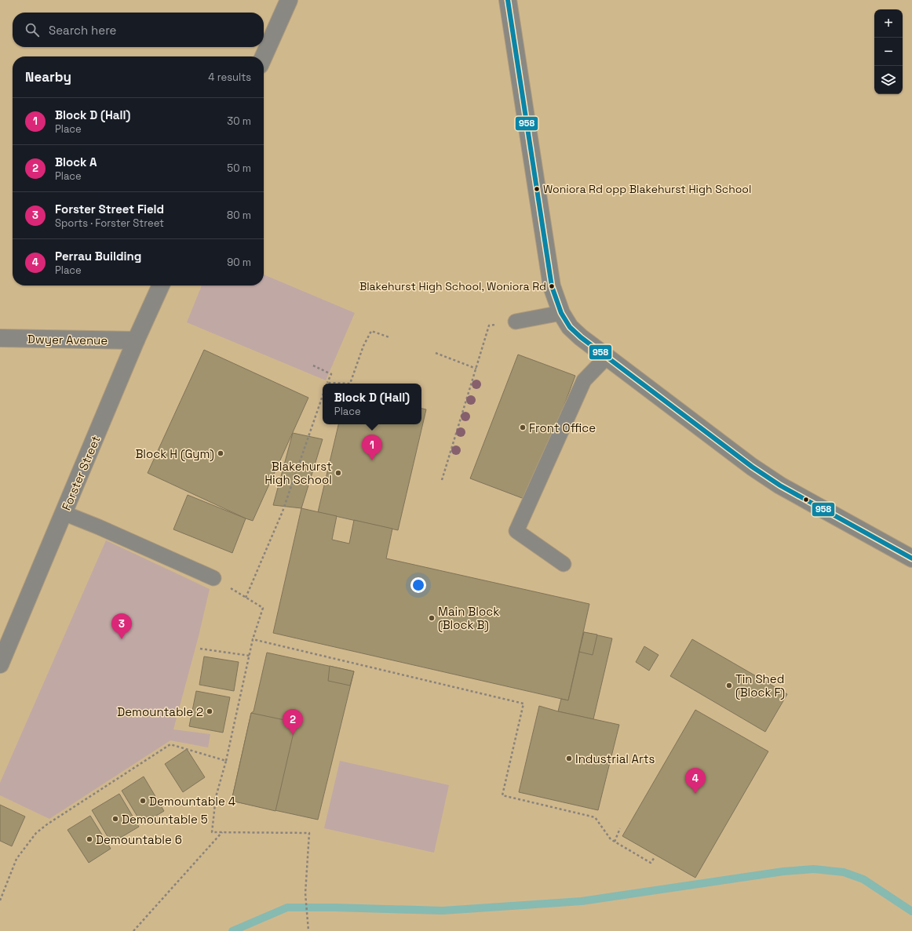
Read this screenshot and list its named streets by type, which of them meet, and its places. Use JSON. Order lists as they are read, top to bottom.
{
  "streets": {
    "street": ["Dwyer Avenue", "Forster Street"]
  },
  "crossings": [
    ["Dwyer Avenue", "Forster Street"]
  ],
  "places": [
    "Woniora Rd opp Blakehurst High School",
    "Blakehurst High School, Woniora Rd",
    "Front Office",
    "Block H (Gym)",
    "Blakehurst High School",
    "Main Block (Block B)",
    "Tin Shed (Block F)",
    "Demountable 2",
    "Industrial Arts",
    "Demountable 4",
    "Demountable 5",
    "Demountable 6"
  ],
  "lines": ["transit line 958"],
  "page": {
    "map_buttons": ["+", "−"],
    "search": "Search here",
    "heading": ["Nearby", "4 results"],
    "list": [
      {
        "mark": "1",
        "name": "Block D (Hall)",
        "note": "Place",
        "value": "30 m"
      },
      {
        "mark": "2",
        "name": "Block A",
        "note": "Place",
        "value": "50 m"
      },
      {
        "mark": "3",
        "name": "Forster Street Field",
        "note": "Sports · Forster Street",
        "value": "80 m"
      },
      {
        "mark": "4",
        "name": "Perrau Building",
        "note": "Place",
        "value": "90 m"
      }
    ],
    "popup": ["Block D (Hall)", "Place"],
    "pins": [
      "1",
      "3",
      "2",
      "4"
    ]
  }
}
